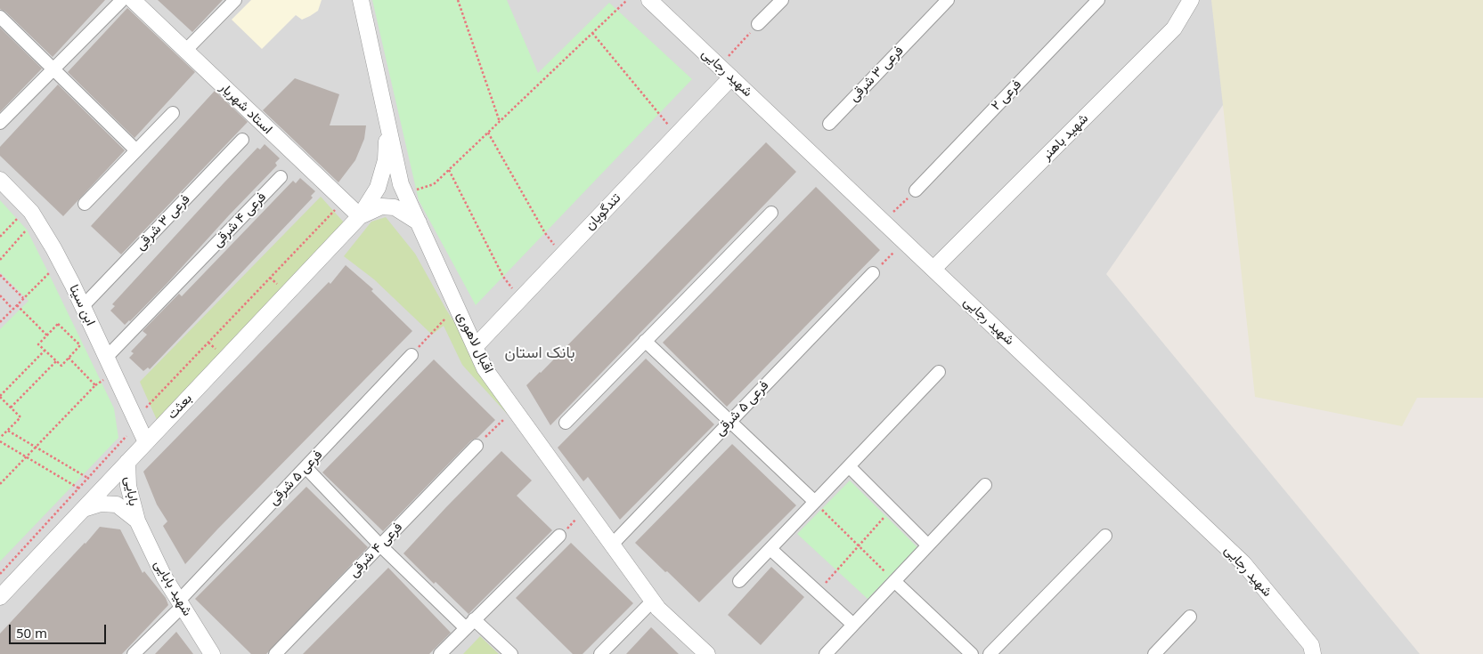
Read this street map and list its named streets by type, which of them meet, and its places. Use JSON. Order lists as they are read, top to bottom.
{
  "streets": {
    "street": [
      "شهید رجایی",
      "فرعی ۳ شرقی",
      "فرعی ۲",
      "استاد شهریار",
      "شهید باهنر",
      "تندگویان",
      "فرعی ۴ شرقی",
      "ابن سینا",
      "اقبال لاهوری",
      "بعثت",
      "فرعی ۵ شرقی",
      "بابایی",
      "شهید بابایی"
    ]
  },
  "crossings": [
    ["شهید رجایی", "شهید باهنر"],
    ["شهید رجایی", "تندگویان"],
    ["فرعی ۳ شرقی", "ابن سینا"],
    ["استاد شهریار", "بعثت"],
    ["تندگویان", "اقبال لاهوری"],
    ["فرعی ۴ شرقی", "ابن سینا"],
    ["ابن سینا", "بعثت"],
    ["اقبال لاهوری", "فرعی ۵ شرقی"],
    ["بعثت", "بابایی"],
    ["فرعی ۵ شرقی", "شهید بابایی"],
    ["بابایی", "شهید بابایی"]
  ],
  "districts": ["بانک استان"],
  "scale_bar": "50 m"
}
